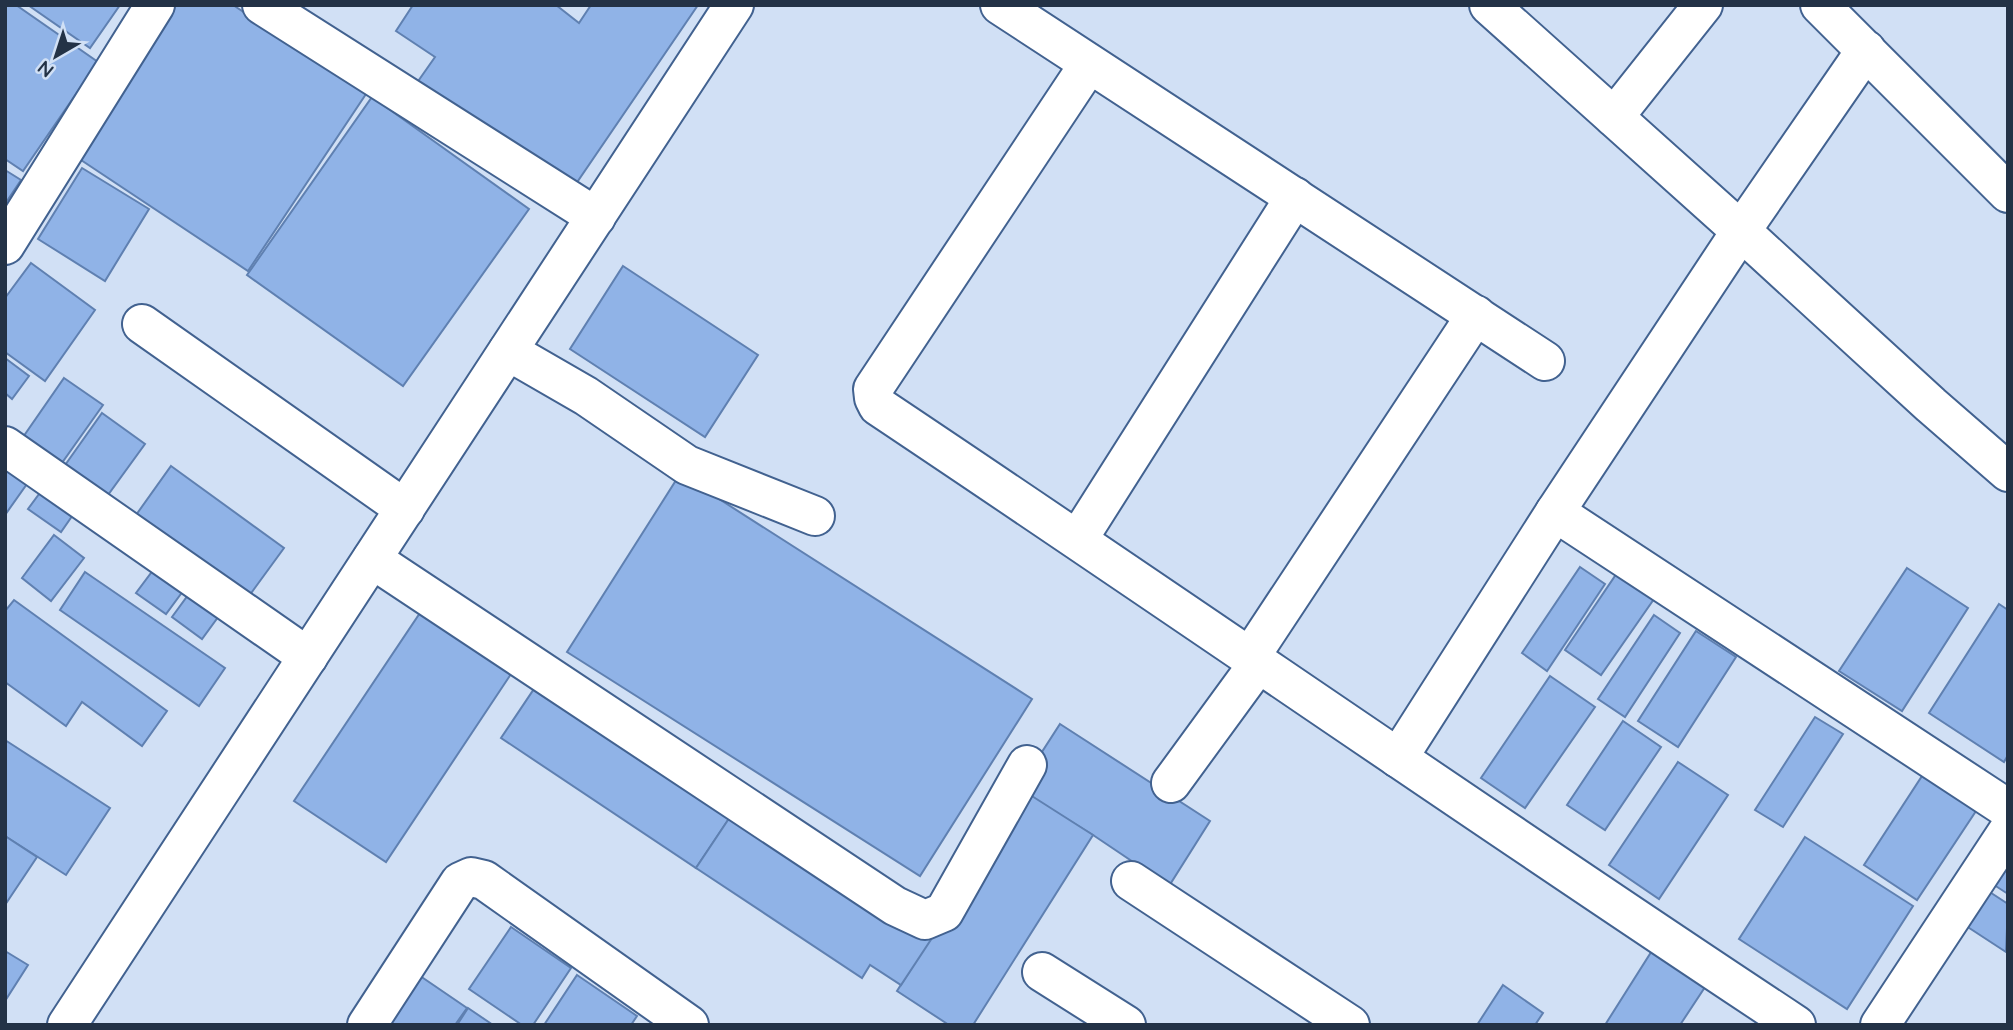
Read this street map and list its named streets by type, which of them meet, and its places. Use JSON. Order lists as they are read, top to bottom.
{
  "north": "bottom left"
}
